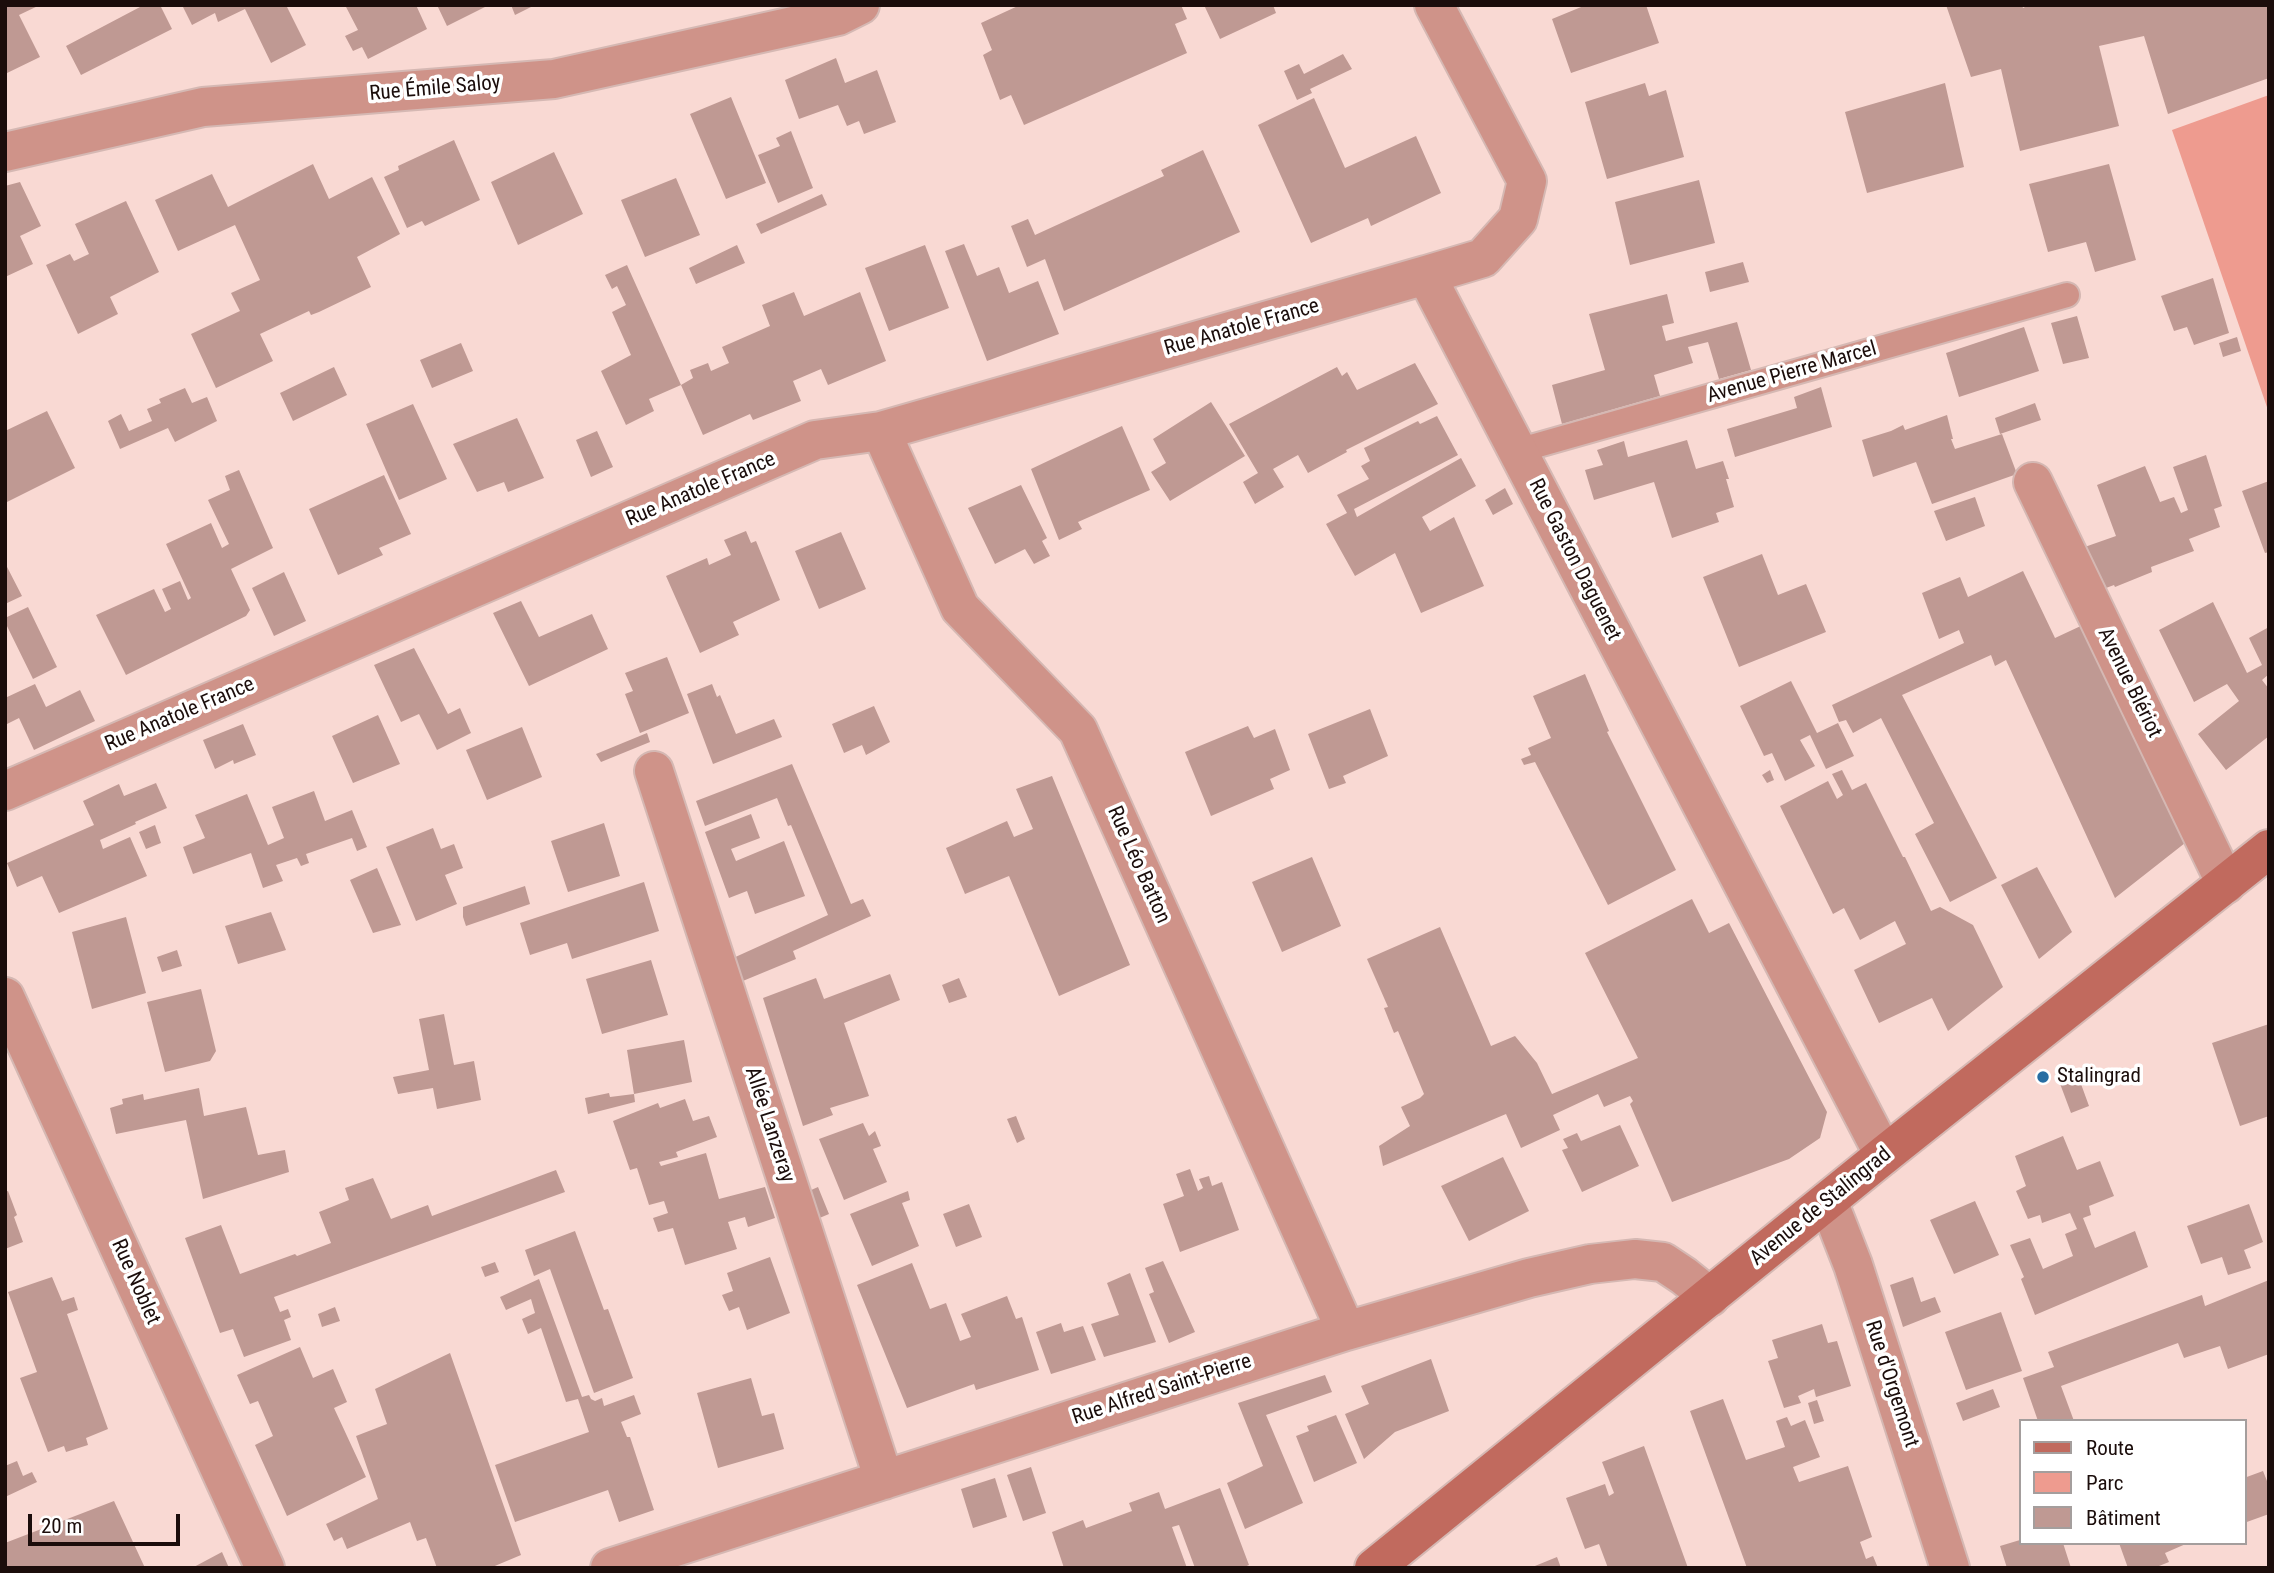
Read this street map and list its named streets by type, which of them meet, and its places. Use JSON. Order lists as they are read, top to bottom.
{
  "streets": {
    "main road": ["Avenue de Stalingrad"],
    "street": [
      "Rue Émile Saloy",
      "Rue Anatole France",
      "Rue Gaston Daguenet",
      "Avenue Blériot",
      "Rue Léo Batton",
      "Allée Lanzeray",
      "Rue Noblet",
      "Rue d'Orgemont",
      "Rue Alfred Saint-Pierre"
    ],
    "lane": ["Avenue Pierre Marcel"]
  },
  "crossings": [
    ["Rue Anatole France", "Rue Gaston Daguenet"],
    ["Rue Anatole France", "Rue Léo Batton"],
    ["Avenue Pierre Marcel", "Rue Gaston Daguenet"],
    ["Rue Gaston Daguenet", "Avenue de Stalingrad"],
    ["Avenue Blériot", "Avenue de Stalingrad"],
    ["Rue Léo Batton", "Rue Alfred Saint-Pierre"],
    ["Allée Lanzeray", "Rue Alfred Saint-Pierre"],
    ["Avenue de Stalingrad", "Rue d'Orgemont"],
    ["Avenue de Stalingrad", "Rue Alfred Saint-Pierre"]
  ],
  "places": ["Stalingrad"],
  "legend": ["Route", "Parc", "Bâtiment"],
  "scale_bar": "20 m"
}
